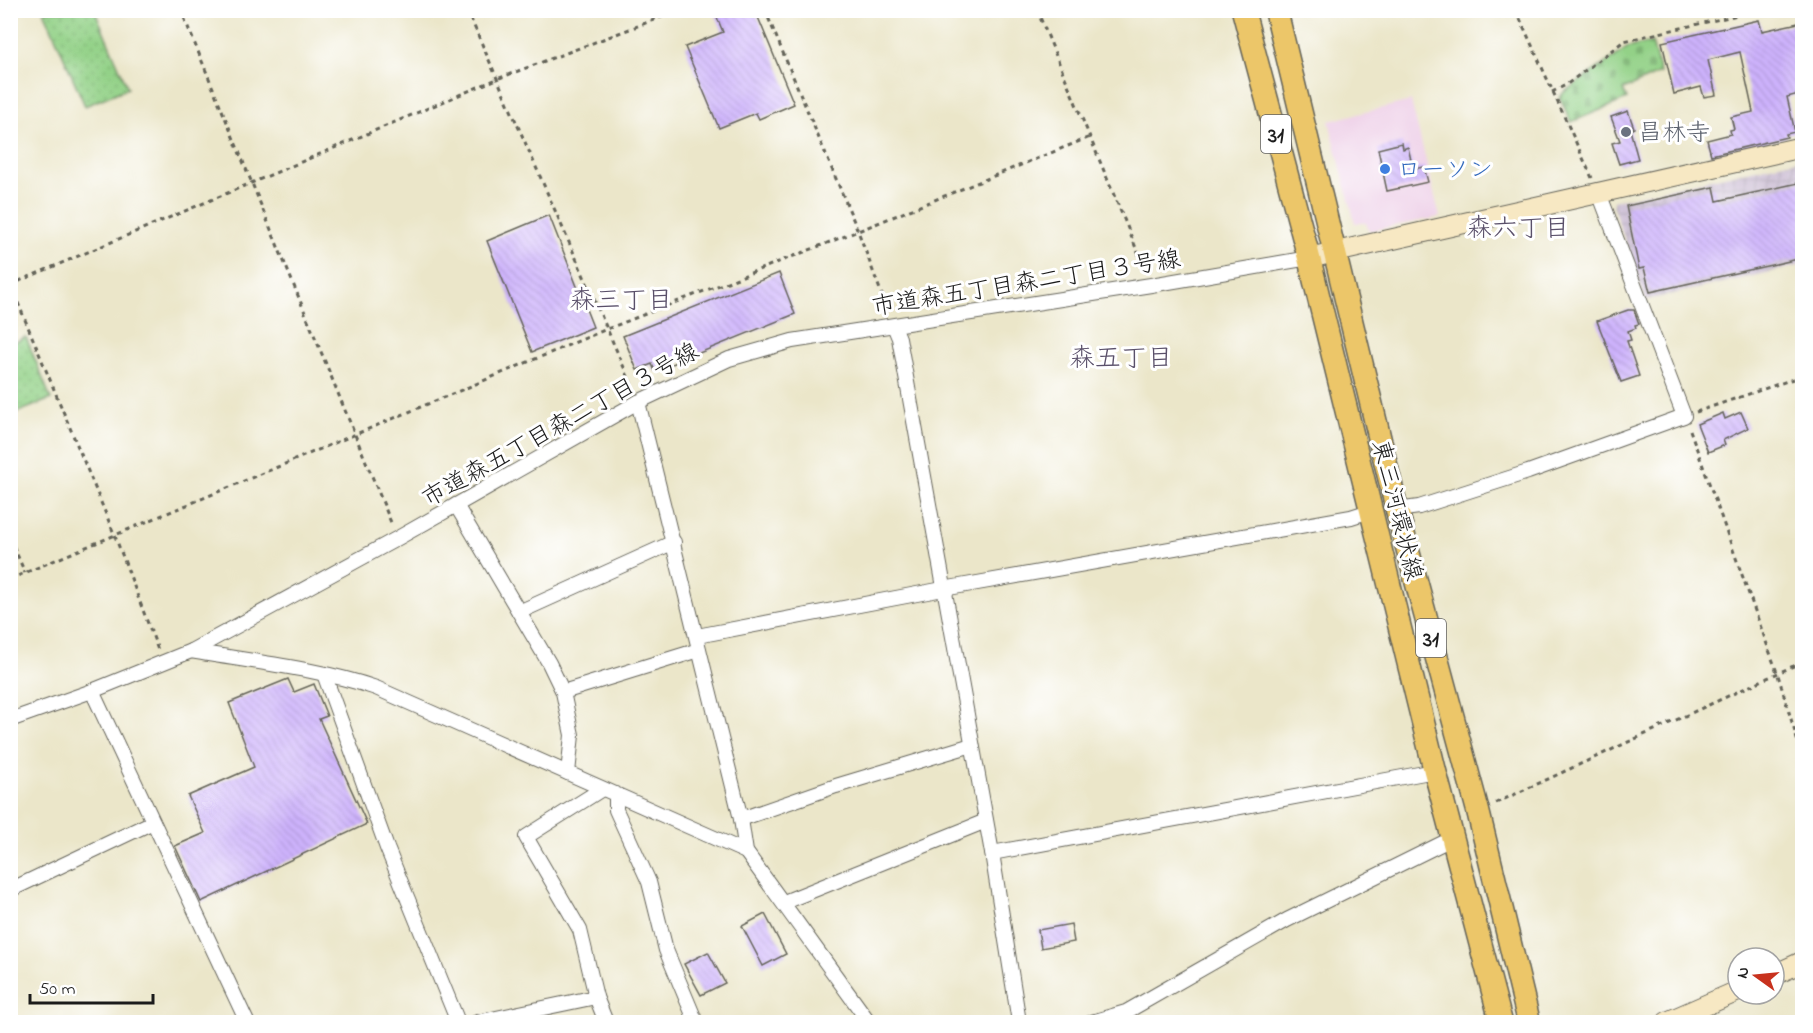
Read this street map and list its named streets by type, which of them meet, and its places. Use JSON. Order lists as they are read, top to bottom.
{
  "streets": {
    "main road": ["31", "東三河環状線"],
    "street": ["市道森五丁目森二丁目３号線"]
  },
  "crossings": [
    ["市道森五丁目森二丁目３号線", "東三河環状線"]
  ],
  "districts": ["森六丁目", "森三丁目", "森五丁目"],
  "places": ["昌林寺", "ローソン"],
  "scale_bar": "50 m",
  "north": "left"
}
